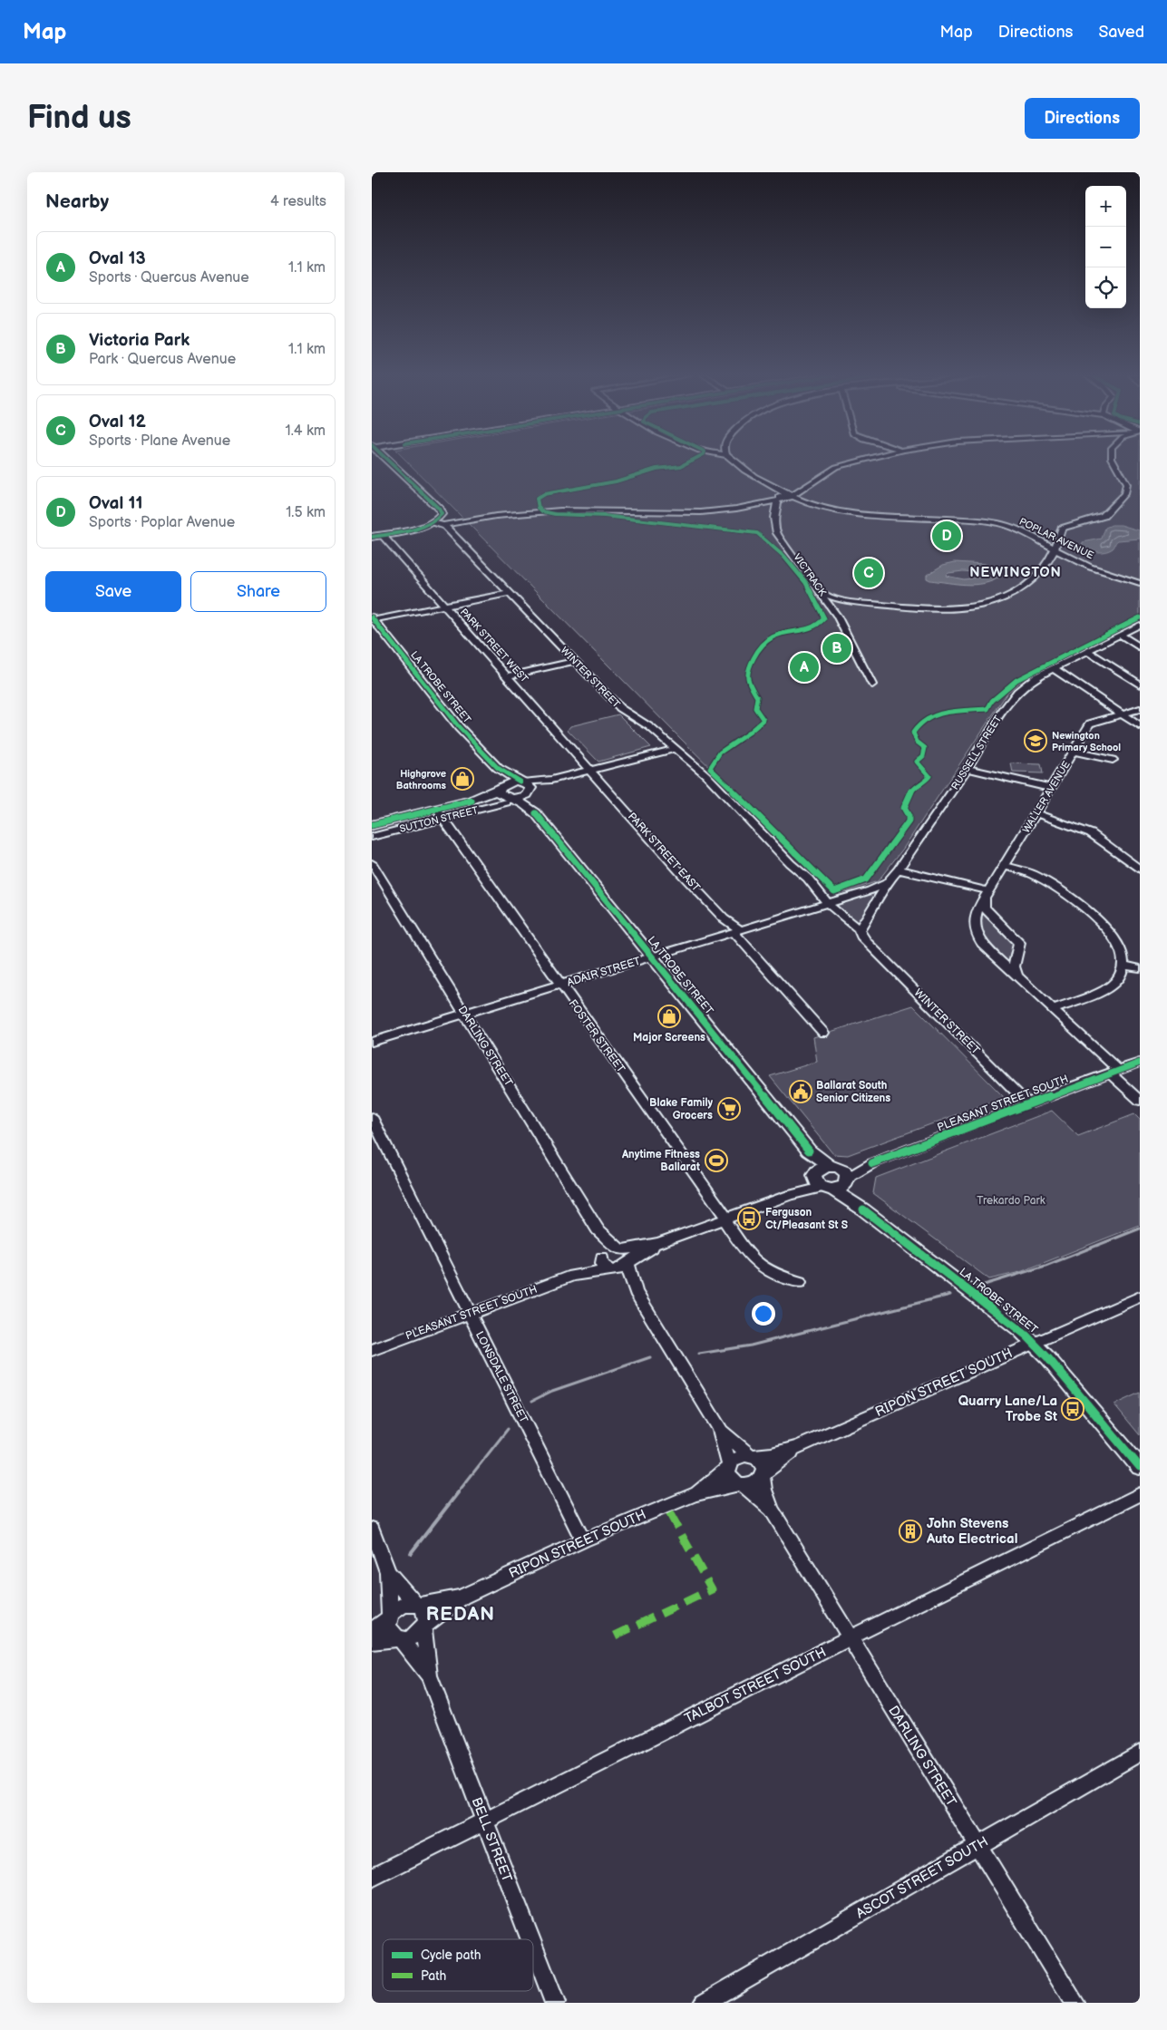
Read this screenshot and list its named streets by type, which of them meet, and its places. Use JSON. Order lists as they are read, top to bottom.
{
  "streets": {
    "main road": ["LA TROBE STREET", "SUTTON STREET", "PLEASANT STREET SOUTH"],
    "street": [
      "POPLAR AVENUE",
      "PARK STREET WEST",
      "WINTER STREET",
      "RUSSELL STREET",
      "WALLER AVENUE",
      "PARK STREET EAST",
      "ADAIR STREET",
      "FOSTER STREET",
      "DARLING STREET",
      "LONSDALE STREET",
      "RIPON STREET SOUTH",
      "TALBOT STREET SOUTH",
      "BELL STREET",
      "ASCOT STREET SOUTH"
    ],
    "cycle path": ["VICTRACK"]
  },
  "crossings": [
    ["PARK STREET WEST", "PARK STREET EAST"],
    ["WINTER STREET", "RUSSELL STREET"],
    ["WINTER STREET", "ADAIR STREET"],
    ["WINTER STREET", "PLEASANT STREET SOUTH"],
    ["LA TROBE STREET", "SUTTON STREET"],
    ["LA TROBE STREET", "ADAIR STREET"],
    ["LA TROBE STREET", "PLEASANT STREET SOUTH"],
    ["LA TROBE STREET", "RIPON STREET SOUTH"],
    ["RUSSELL STREET", "ADAIR STREET"],
    ["WALLER AVENUE", "PLEASANT STREET SOUTH"],
    ["SUTTON STREET", "FOSTER STREET"],
    ["PARK STREET EAST", "ADAIR STREET"],
    ["ADAIR STREET", "FOSTER STREET"],
    ["ADAIR STREET", "DARLING STREET"],
    ["FOSTER STREET", "PLEASANT STREET SOUTH"],
    ["DARLING STREET", "PLEASANT STREET SOUTH"],
    ["DARLING STREET", "RIPON STREET SOUTH"],
    ["DARLING STREET", "TALBOT STREET SOUTH"],
    ["DARLING STREET", "ASCOT STREET SOUTH"],
    ["PLEASANT STREET SOUTH", "LONSDALE STREET"],
    ["LONSDALE STREET", "RIPON STREET SOUTH"],
    ["RIPON STREET SOUTH", "BELL STREET"],
    ["TALBOT STREET SOUTH", "BELL STREET"]
  ],
  "districts": ["NEWINGTON", "REDAN"],
  "parks": ["Trekardo Park"],
  "places": {
    "school or university": ["Newington Primary School"],
    "shop": ["Highgrove Bathrooms", "Major Screens"],
    "public building": ["Ballarat South Senior Citizens"],
    "supermarket": ["Blake Family Grocers"],
    "sports": ["Anytime Fitness Ballarat"],
    "bus stop": ["Ferguson Ct/Pleasant St S", "Quarry Lane/La Trobe St"],
    "building": ["John Stevens Auto Electrical"]
  },
  "legend": ["Cycle path", "Path"],
  "page": {
    "header": "Map",
    "nav": ["Map", "Directions", "Saved"],
    "buttons": [
      "Directions",
      ["Save", "Share"]
    ],
    "title": "Find us",
    "heading": ["Nearby", "4 results"],
    "map_buttons": ["+", "−"],
    "list": [
      {
        "mark": "A",
        "name": "Oval 13",
        "note": "Sports · Quercus Avenue",
        "value": "1.1 km"
      },
      {
        "mark": "B",
        "name": "Victoria Park",
        "note": "Park · Quercus Avenue",
        "value": "1.1 km"
      },
      {
        "mark": "C",
        "name": "Oval 12",
        "note": "Sports · Plane Avenue",
        "value": "1.4 km"
      },
      {
        "mark": "D",
        "name": "Oval 11",
        "note": "Sports · Poplar Avenue",
        "value": "1.5 km"
      }
    ],
    "pins": [
      "D",
      "C",
      "B",
      "A"
    ]
  }
}
